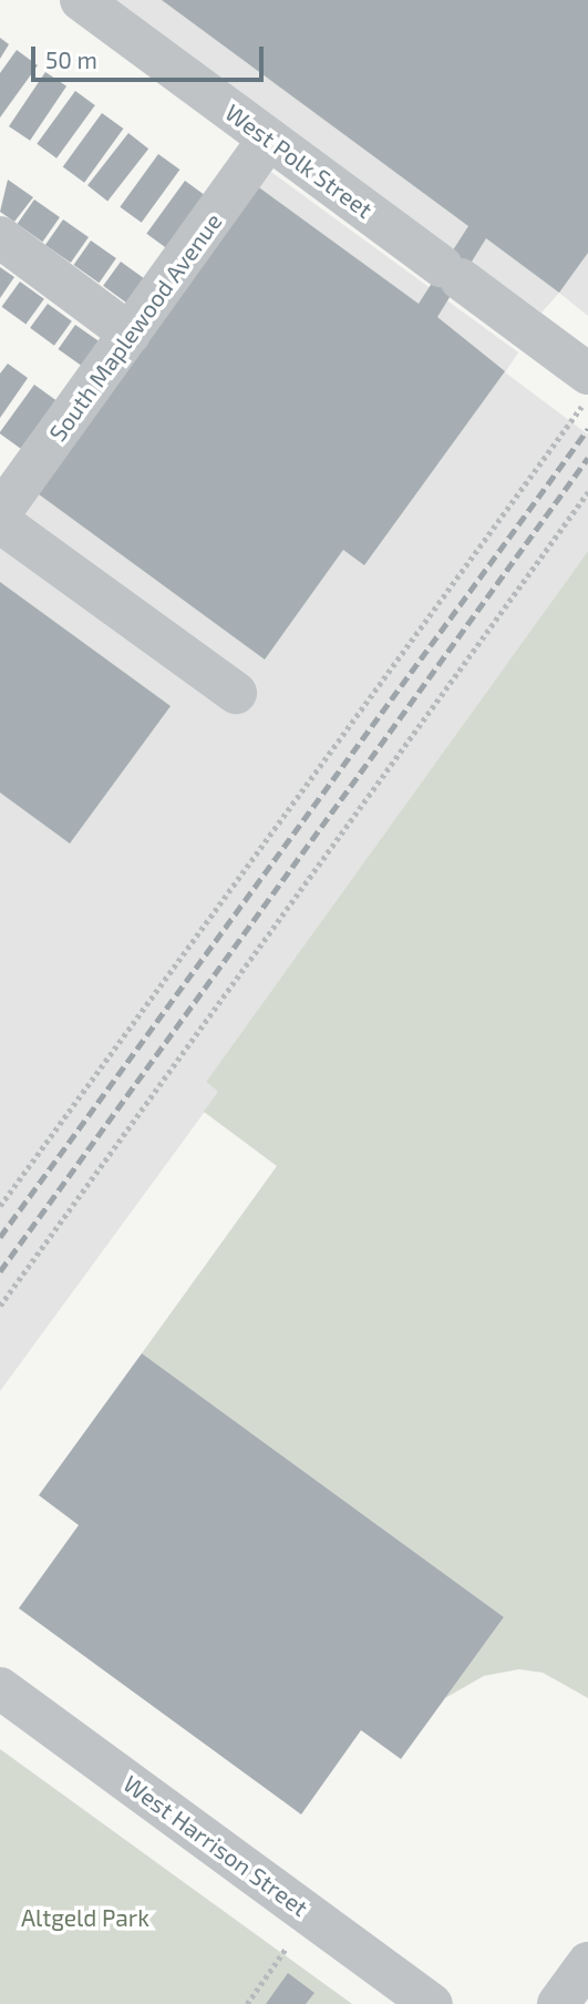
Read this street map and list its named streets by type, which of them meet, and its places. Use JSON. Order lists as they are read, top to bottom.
{
  "streets": {
    "street": ["West Polk Street", "South Maplewood Avenue", "West Harrison Street"]
  },
  "crossings": [
    ["West Polk Street", "South Maplewood Avenue"]
  ],
  "parks": ["Altgeld Park"],
  "scale_bar": "50 m"
}
